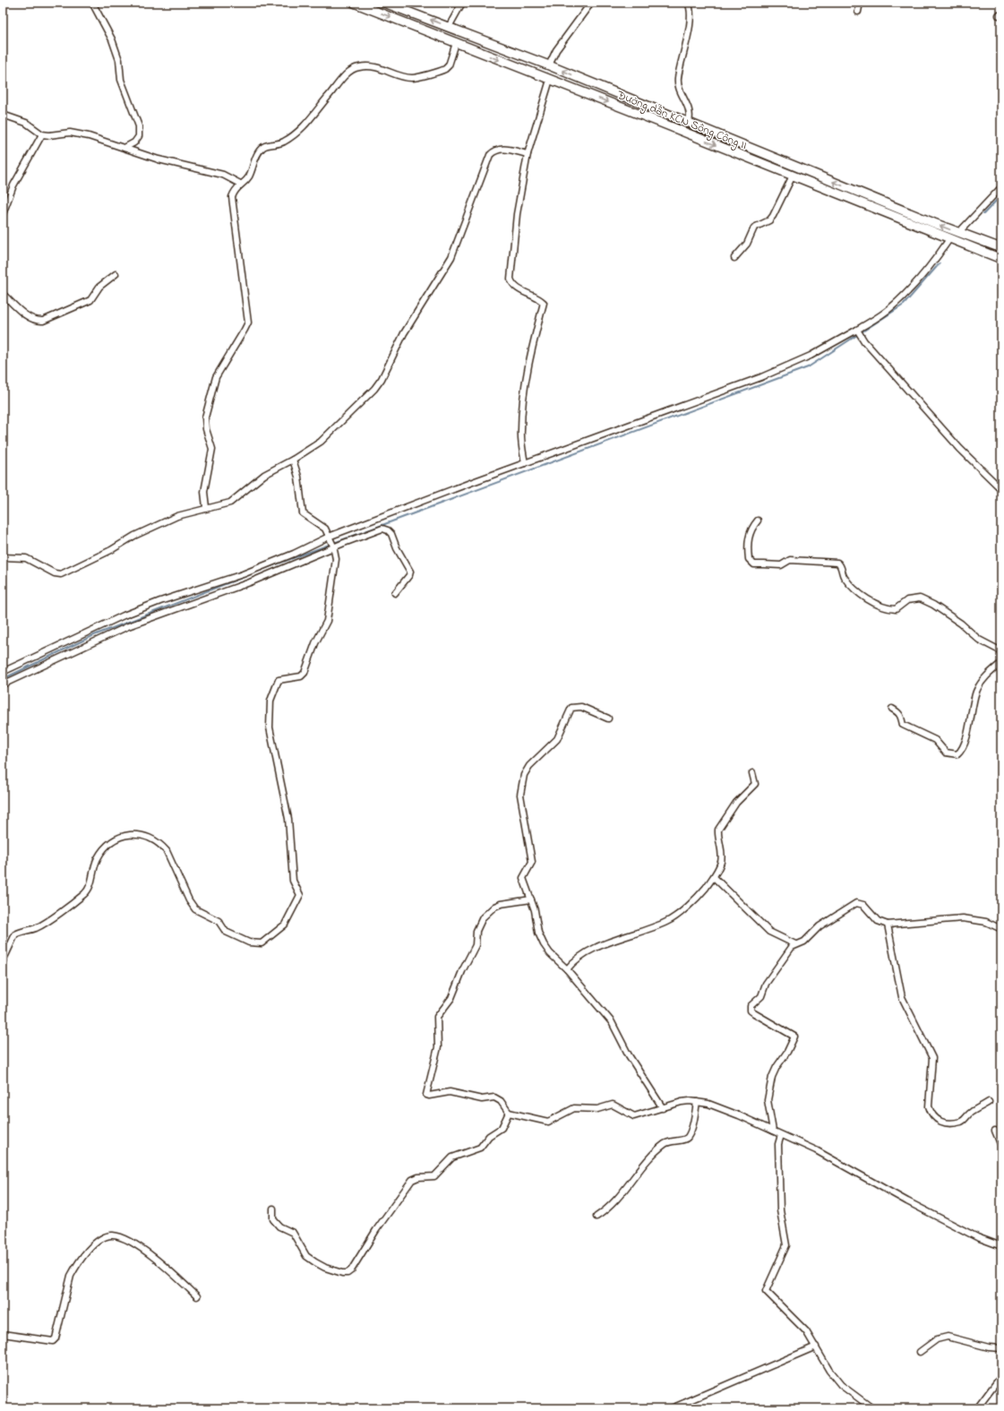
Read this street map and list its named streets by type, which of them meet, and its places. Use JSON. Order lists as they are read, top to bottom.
{
  "streets": {
    "street": ["Đường dẫn KCN Sông Công II"]
  }
}
